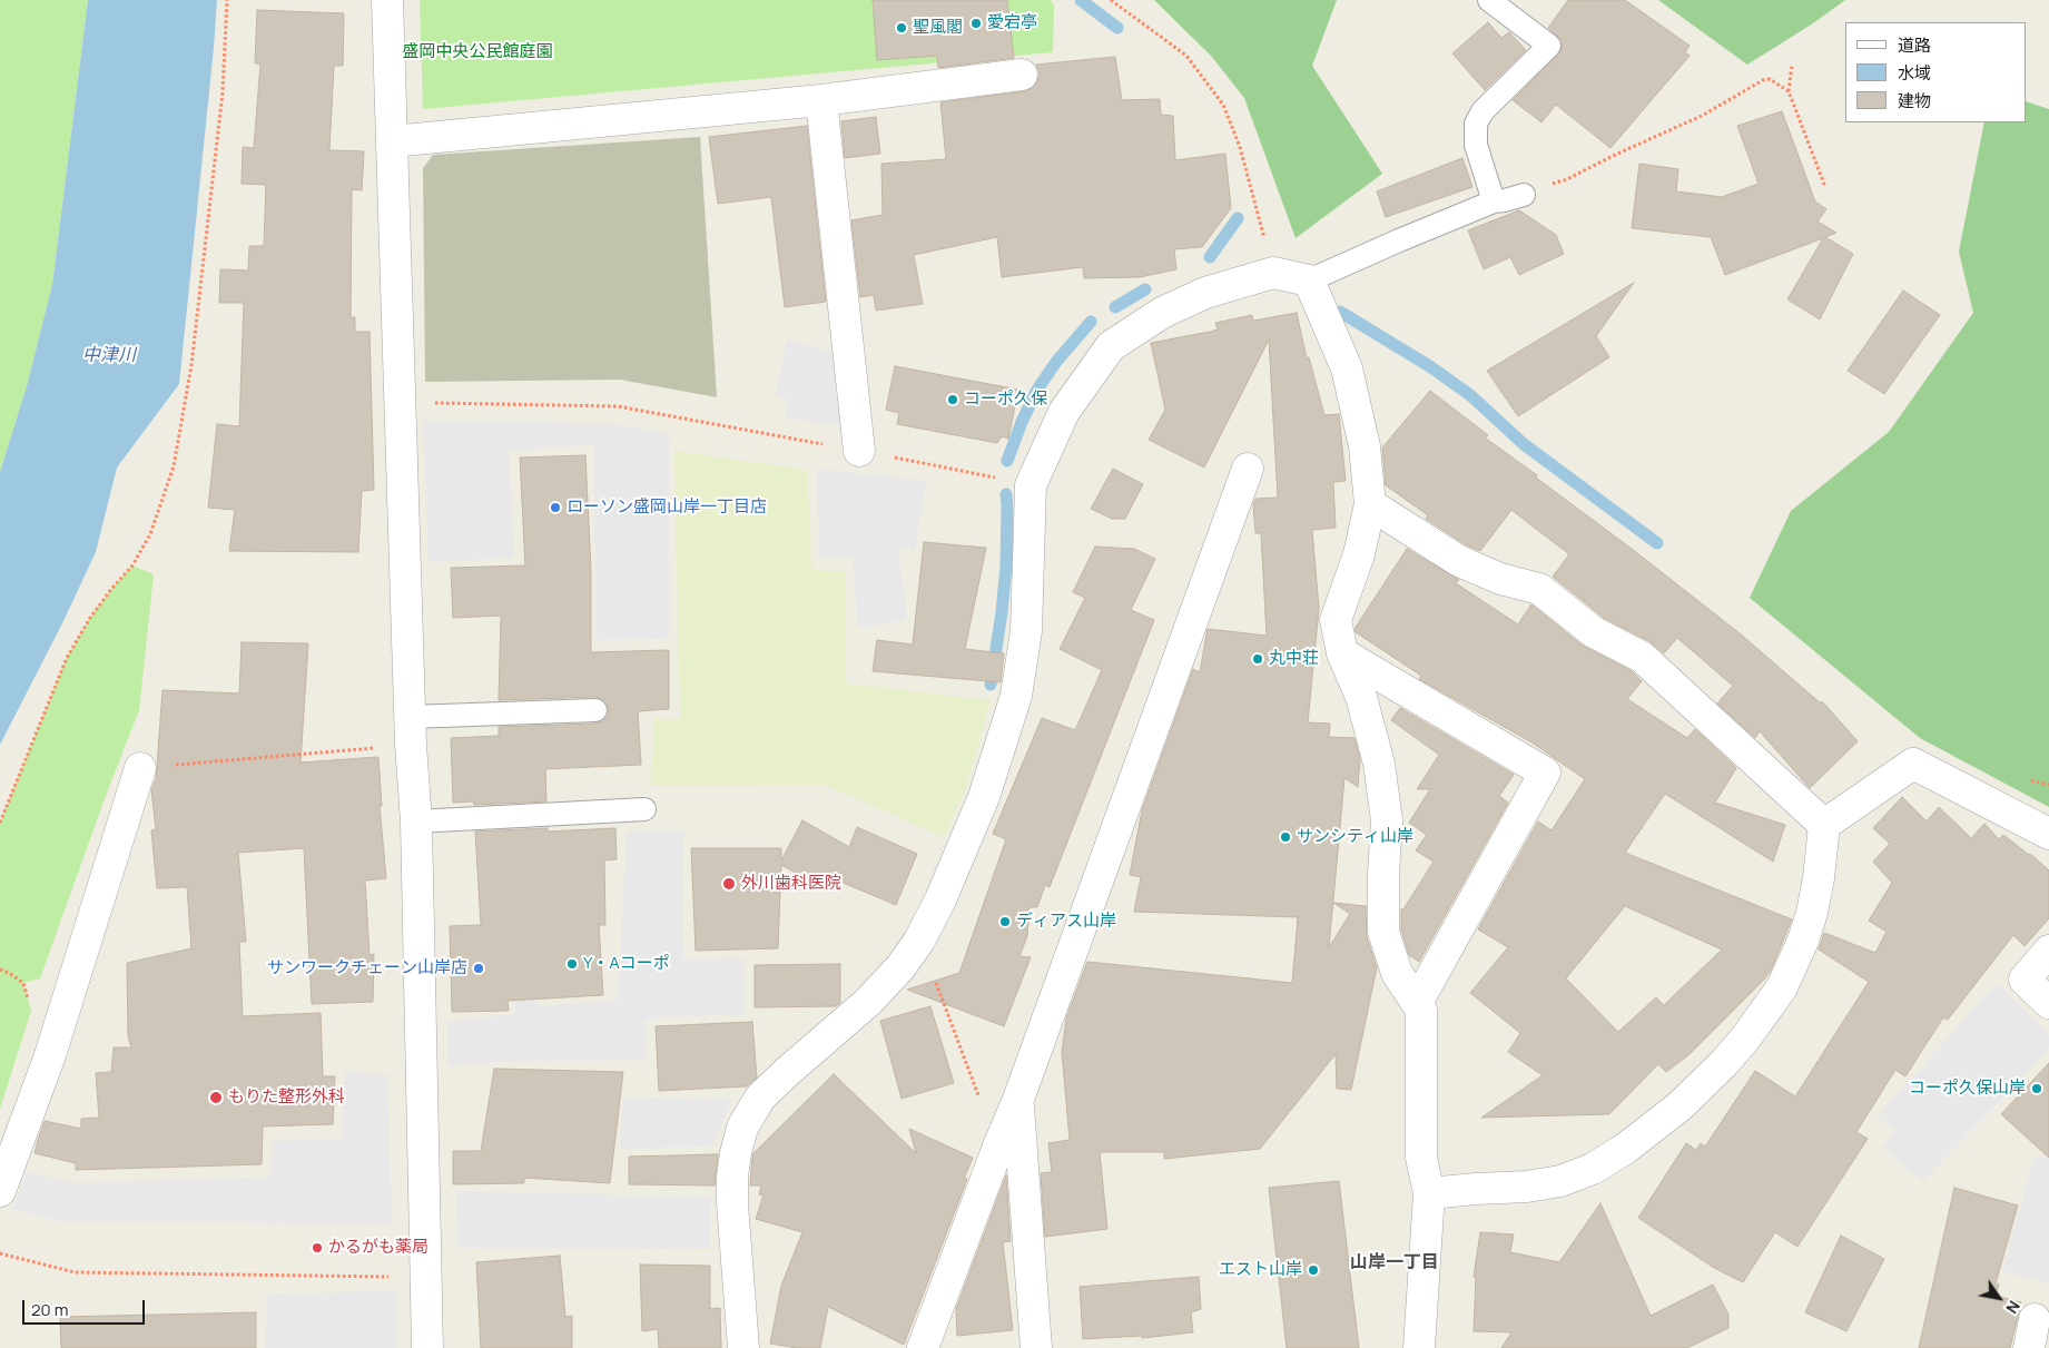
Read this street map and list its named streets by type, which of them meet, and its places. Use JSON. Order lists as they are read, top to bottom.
{
  "districts": ["山岸一丁目"],
  "water": ["中津川"],
  "parks": ["盛岡中央公民館庭園"],
  "places": [
    "愛宕亭",
    "聖風閣",
    "コーポ久保",
    "ローソン盛岡山岸一丁目店",
    "丸中荘",
    "サンシティ山岸",
    "外川歯科医院",
    "ディアス山岸",
    "Y・Aコーポ",
    "サンワークチェーン山岸店",
    "コーポ久保山岸",
    "もりた整形外科",
    "かるがも薬局",
    "エスト山岸"
  ],
  "legend": ["道路", "水域", "建物"],
  "scale_bar": "20 m",
  "north": "bottom right"
}
